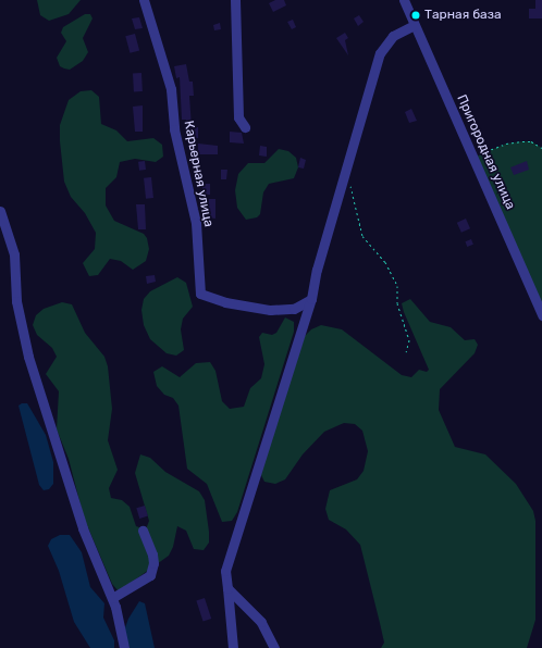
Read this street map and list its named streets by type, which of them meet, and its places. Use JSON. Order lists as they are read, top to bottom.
{
  "streets": {
    "street": ["Пригородная улица", "Карьерная улица"]
  },
  "places": ["Тарная база"]
}
